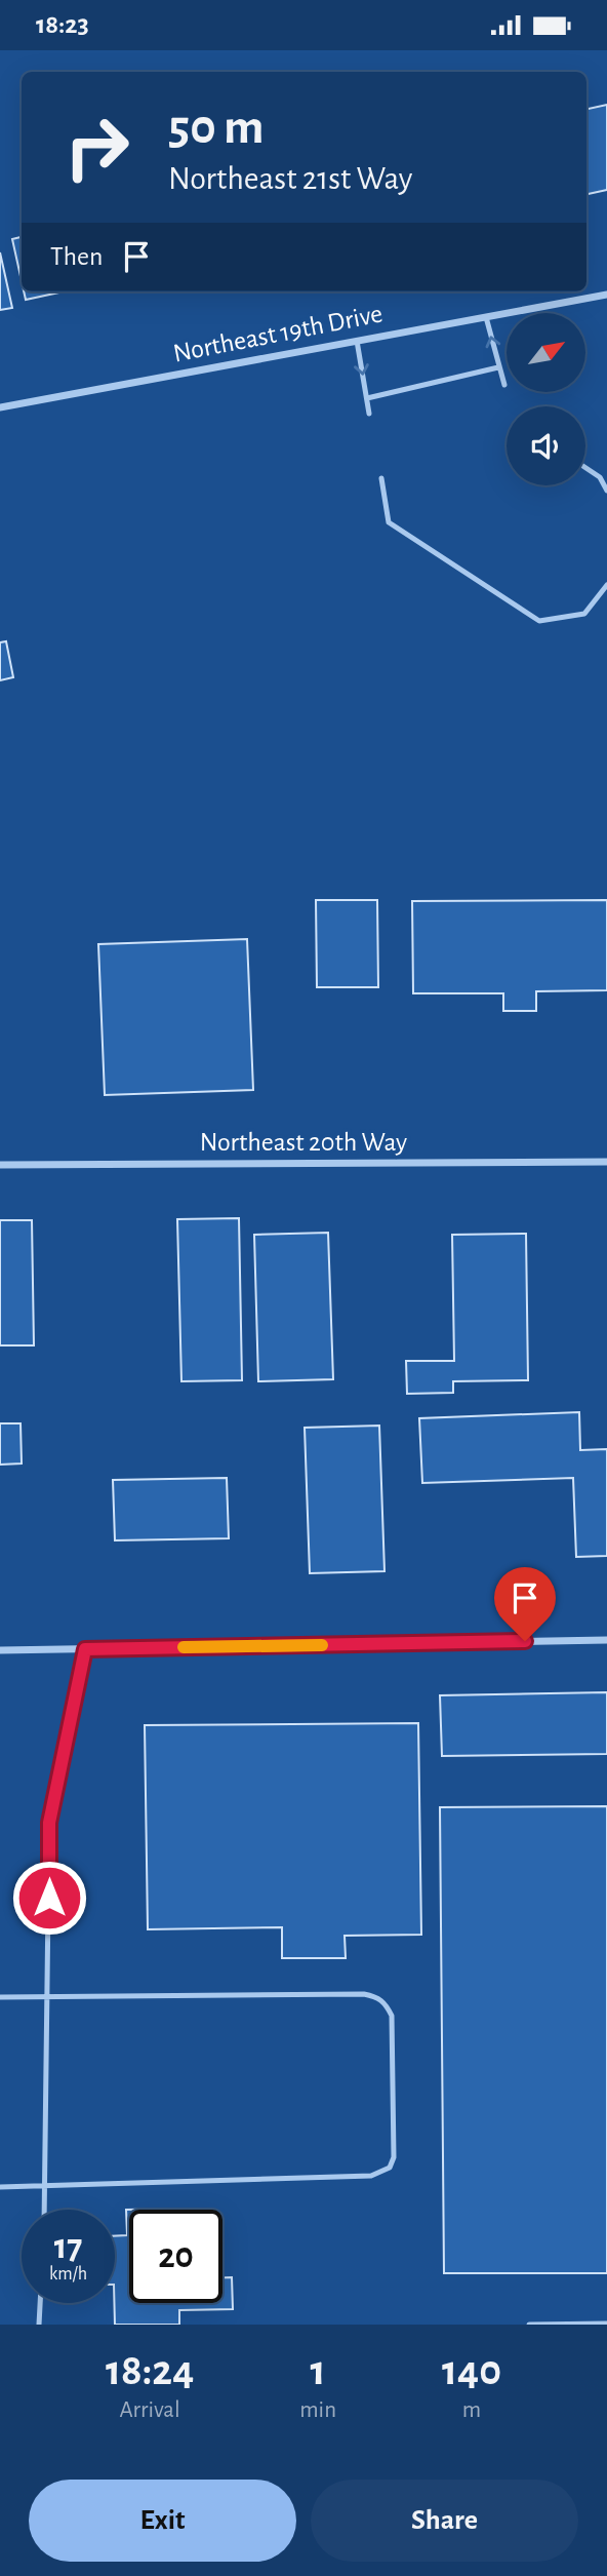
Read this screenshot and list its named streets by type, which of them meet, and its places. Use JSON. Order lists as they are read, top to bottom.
{
  "streets": {
    "street": ["Northeast 19th Drive", "Northeast 20th Way"]
  },
  "north": "top right",
  "page": {
    "status": "18:23",
    "turn": ["50 m", "Northeast 21st Way"],
    "then": "Then",
    "speed": "17 km/h",
    "limit": "20",
    "eta": [
      "18:24",
      "Arrival",
      "1",
      "min",
      "140",
      "m"
    ],
    "buttons": ["Exit", "Share"]
  }
}
